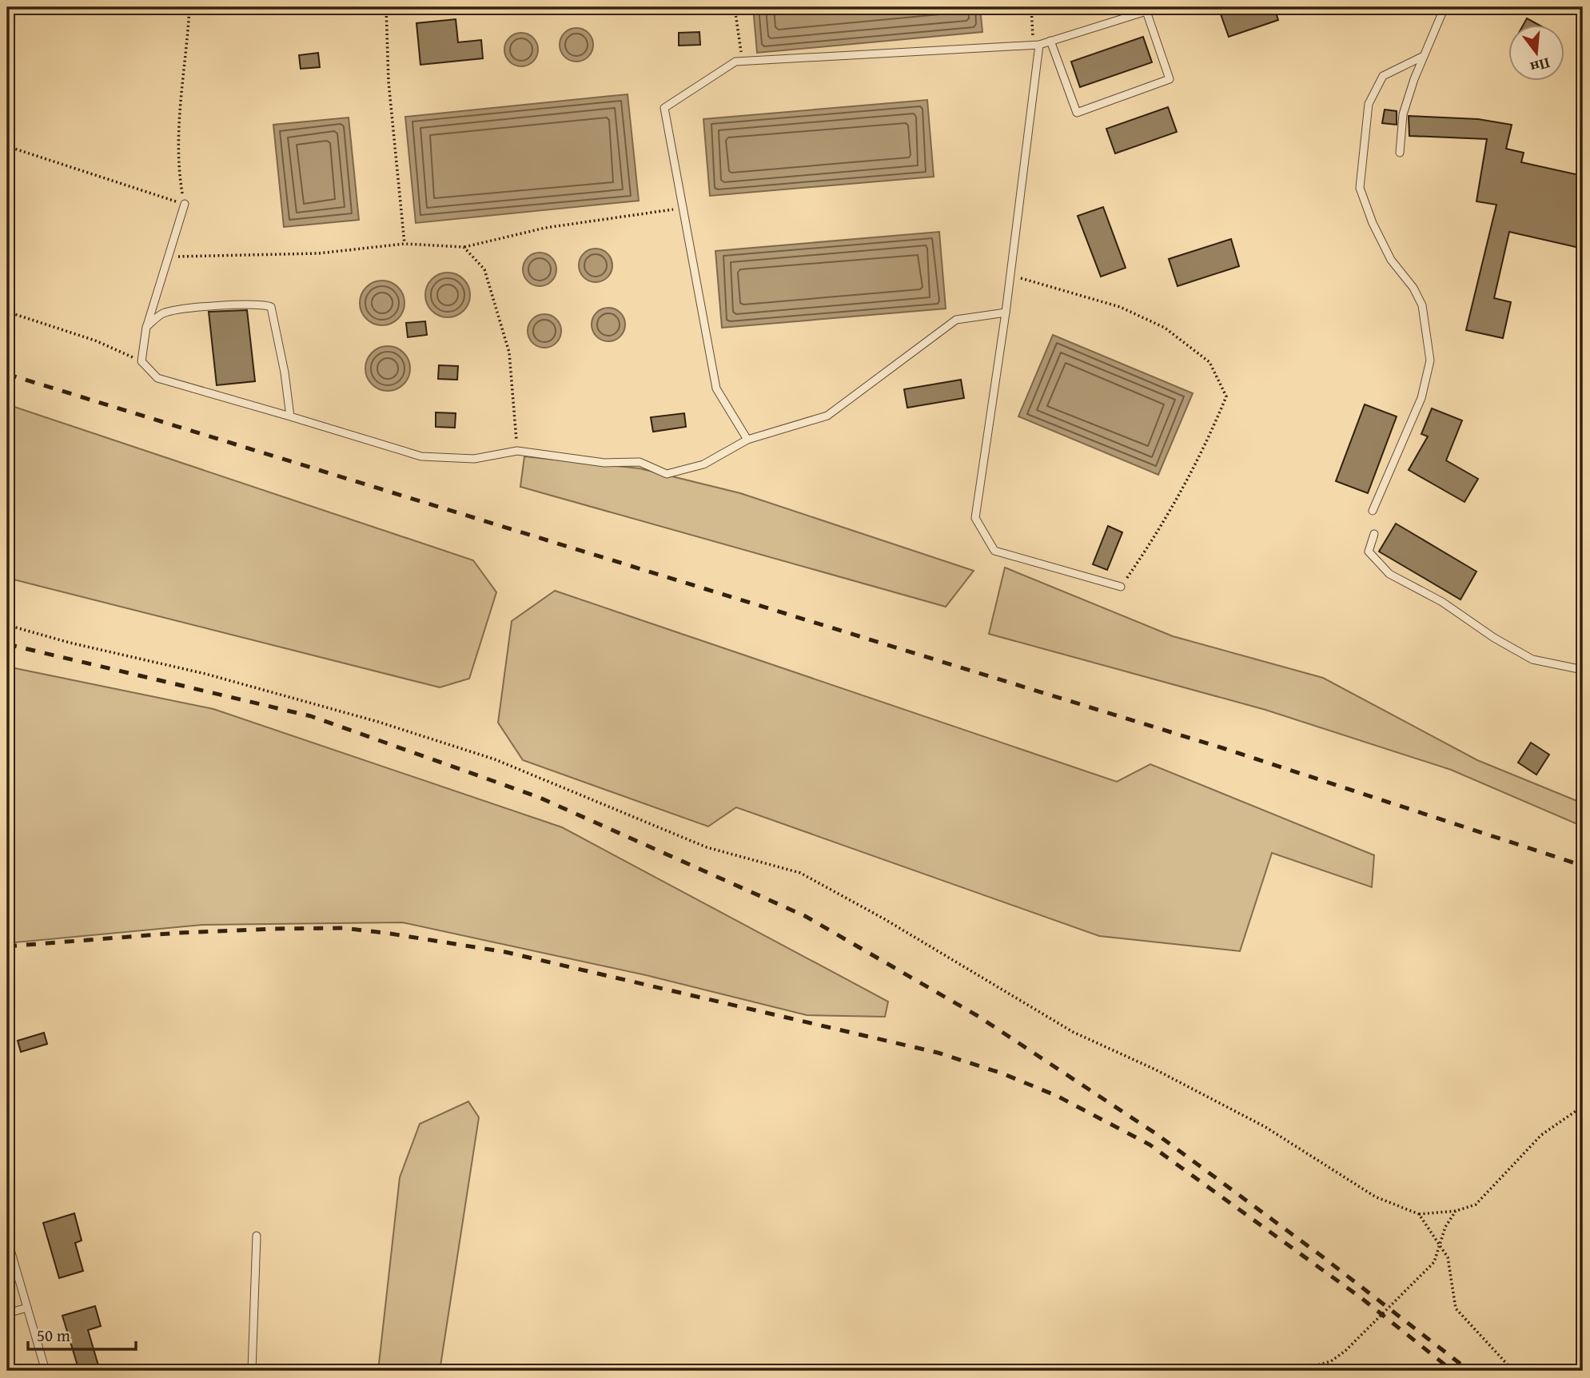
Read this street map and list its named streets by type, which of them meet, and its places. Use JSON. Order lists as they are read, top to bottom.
{
  "scale_bar": "50 m",
  "north": "bottom"
}
